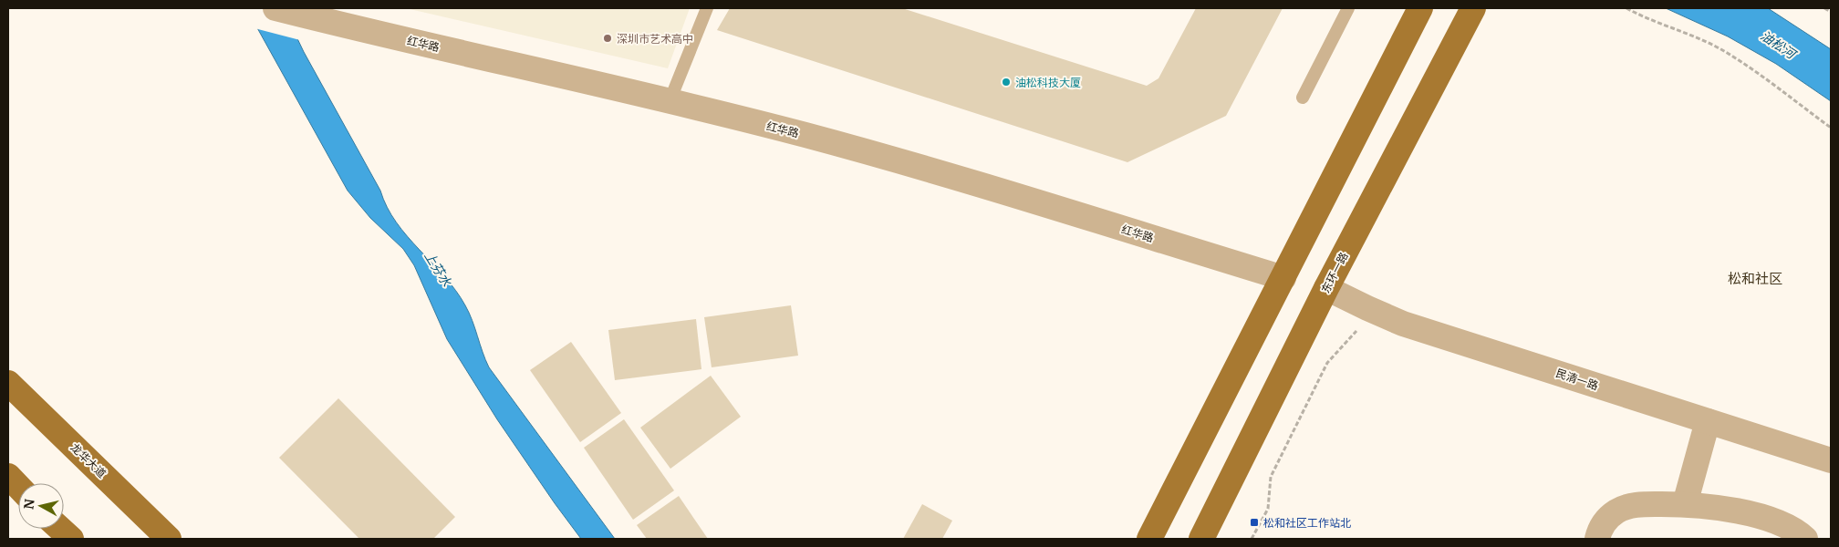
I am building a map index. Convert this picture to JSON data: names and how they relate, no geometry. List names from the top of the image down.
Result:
{
  "streets": {
    "main road": ["东环一路", "龙华大道"],
    "street": ["红华路", "民清一路"]
  },
  "crossings": [
    ["东环一路", "民清一路"]
  ],
  "districts": ["松和社区"],
  "water": ["油松河", "上芬水"],
  "places": {
    "other": ["深圳市艺术高中", "油松科技大厦"],
    "transit": ["松和社区工作站北"]
  },
  "north": "left"
}
